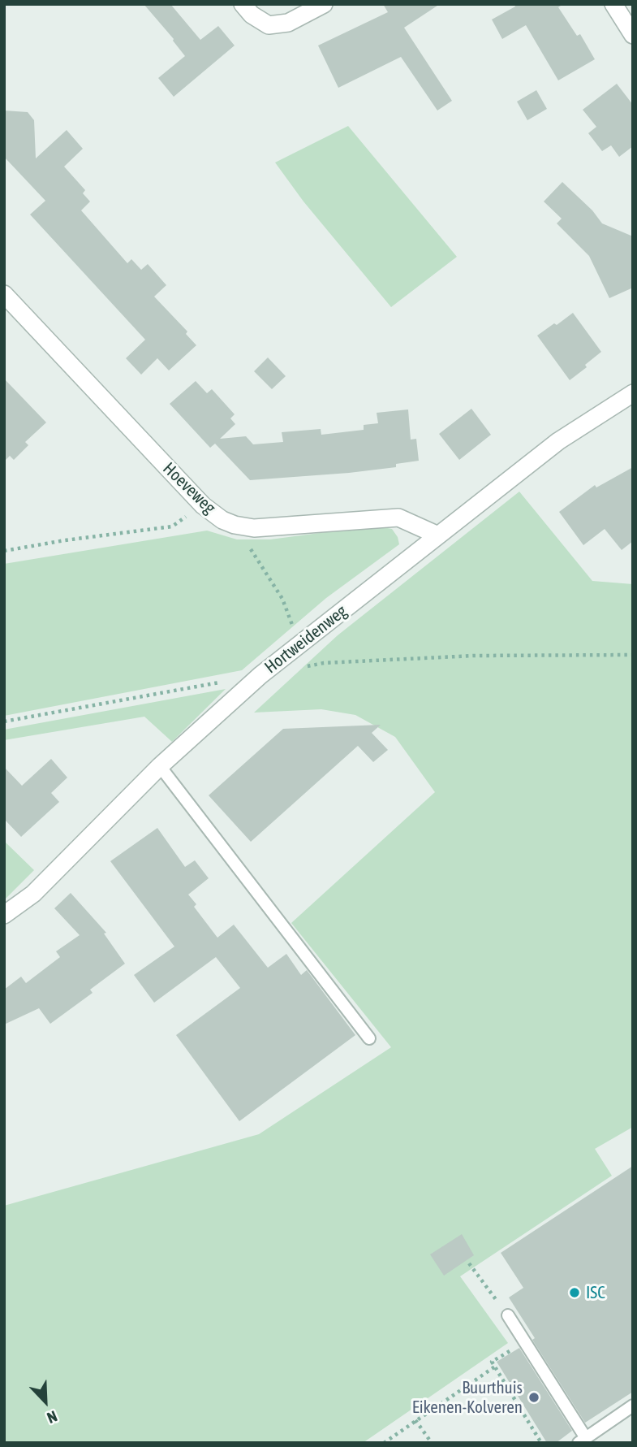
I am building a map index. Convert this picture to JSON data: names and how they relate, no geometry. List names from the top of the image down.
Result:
{
  "streets": {
    "street": ["Hoeveweg", "Hortweidenweg"]
  },
  "crossings": [
    ["Hoeveweg", "Hortweidenweg"]
  ],
  "places": ["ISC", "Buurthuis Eikenen-Kolveren"],
  "north": "bottom right"
}
